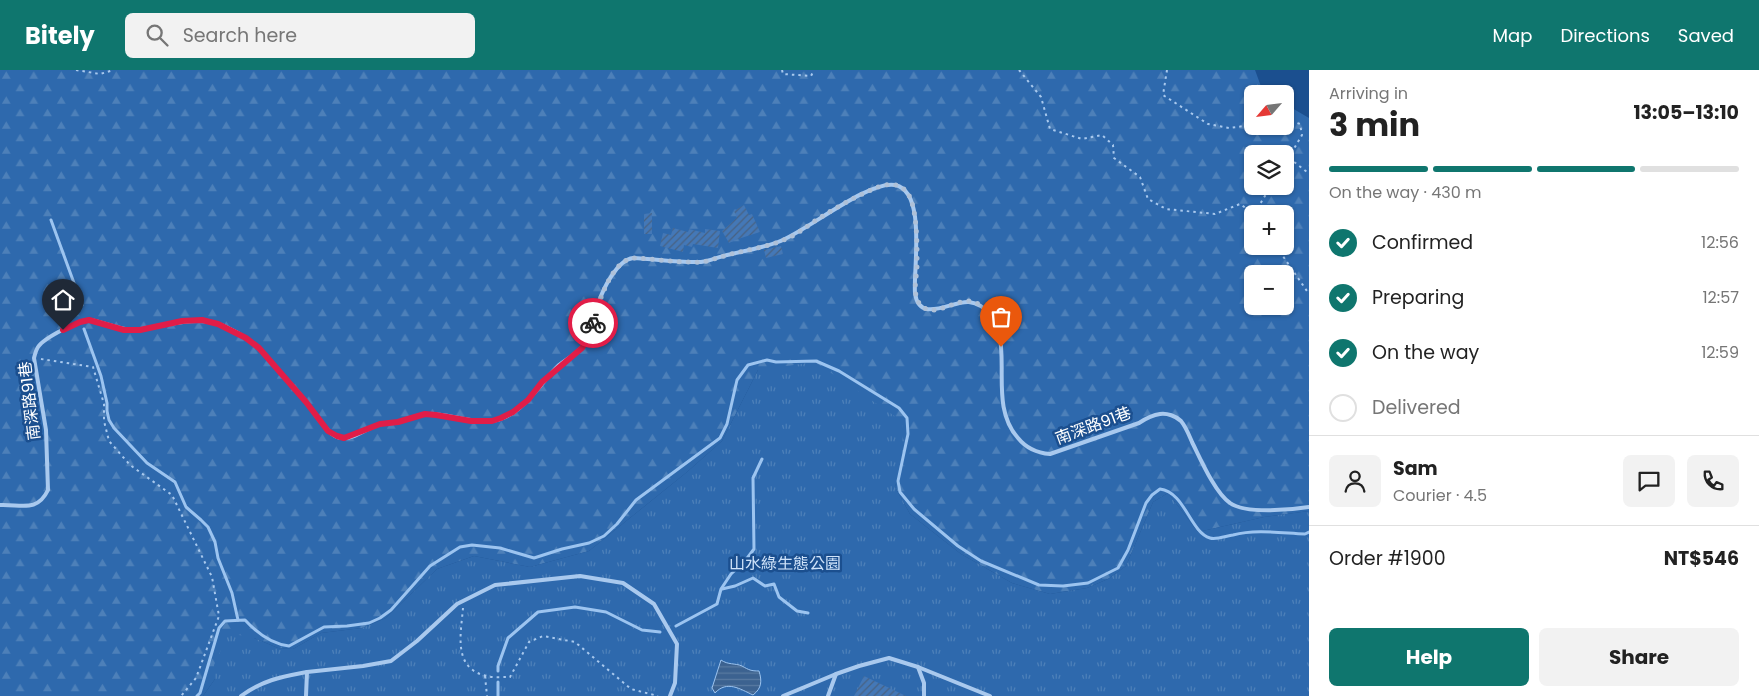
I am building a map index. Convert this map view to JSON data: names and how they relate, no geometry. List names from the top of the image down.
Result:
{
  "streets": {
    "lane": ["南深路91巷"]
  },
  "parks": ["山水綠生態公園"],
  "north": "bottom left",
  "page": {
    "header": "Bitely",
    "search": "Search here",
    "nav": ["Map", "Directions", "Saved"],
    "heading": ["3 min", "Arriving in", "13:05–13:10"],
    "panel": [
      "Sam",
      "Courier · 4.5",
      "Order #1900",
      "NT$546"
    ],
    "map_buttons": ["+", "−"],
    "bar": "On the way · 430 m",
    "list": [
      ["Confirmed", "12:56"],
      ["Preparing", "12:57"],
      ["On the way", "12:59"],
      "Delivered"
    ],
    "buttons": ["Help", "Share"]
  }
}
